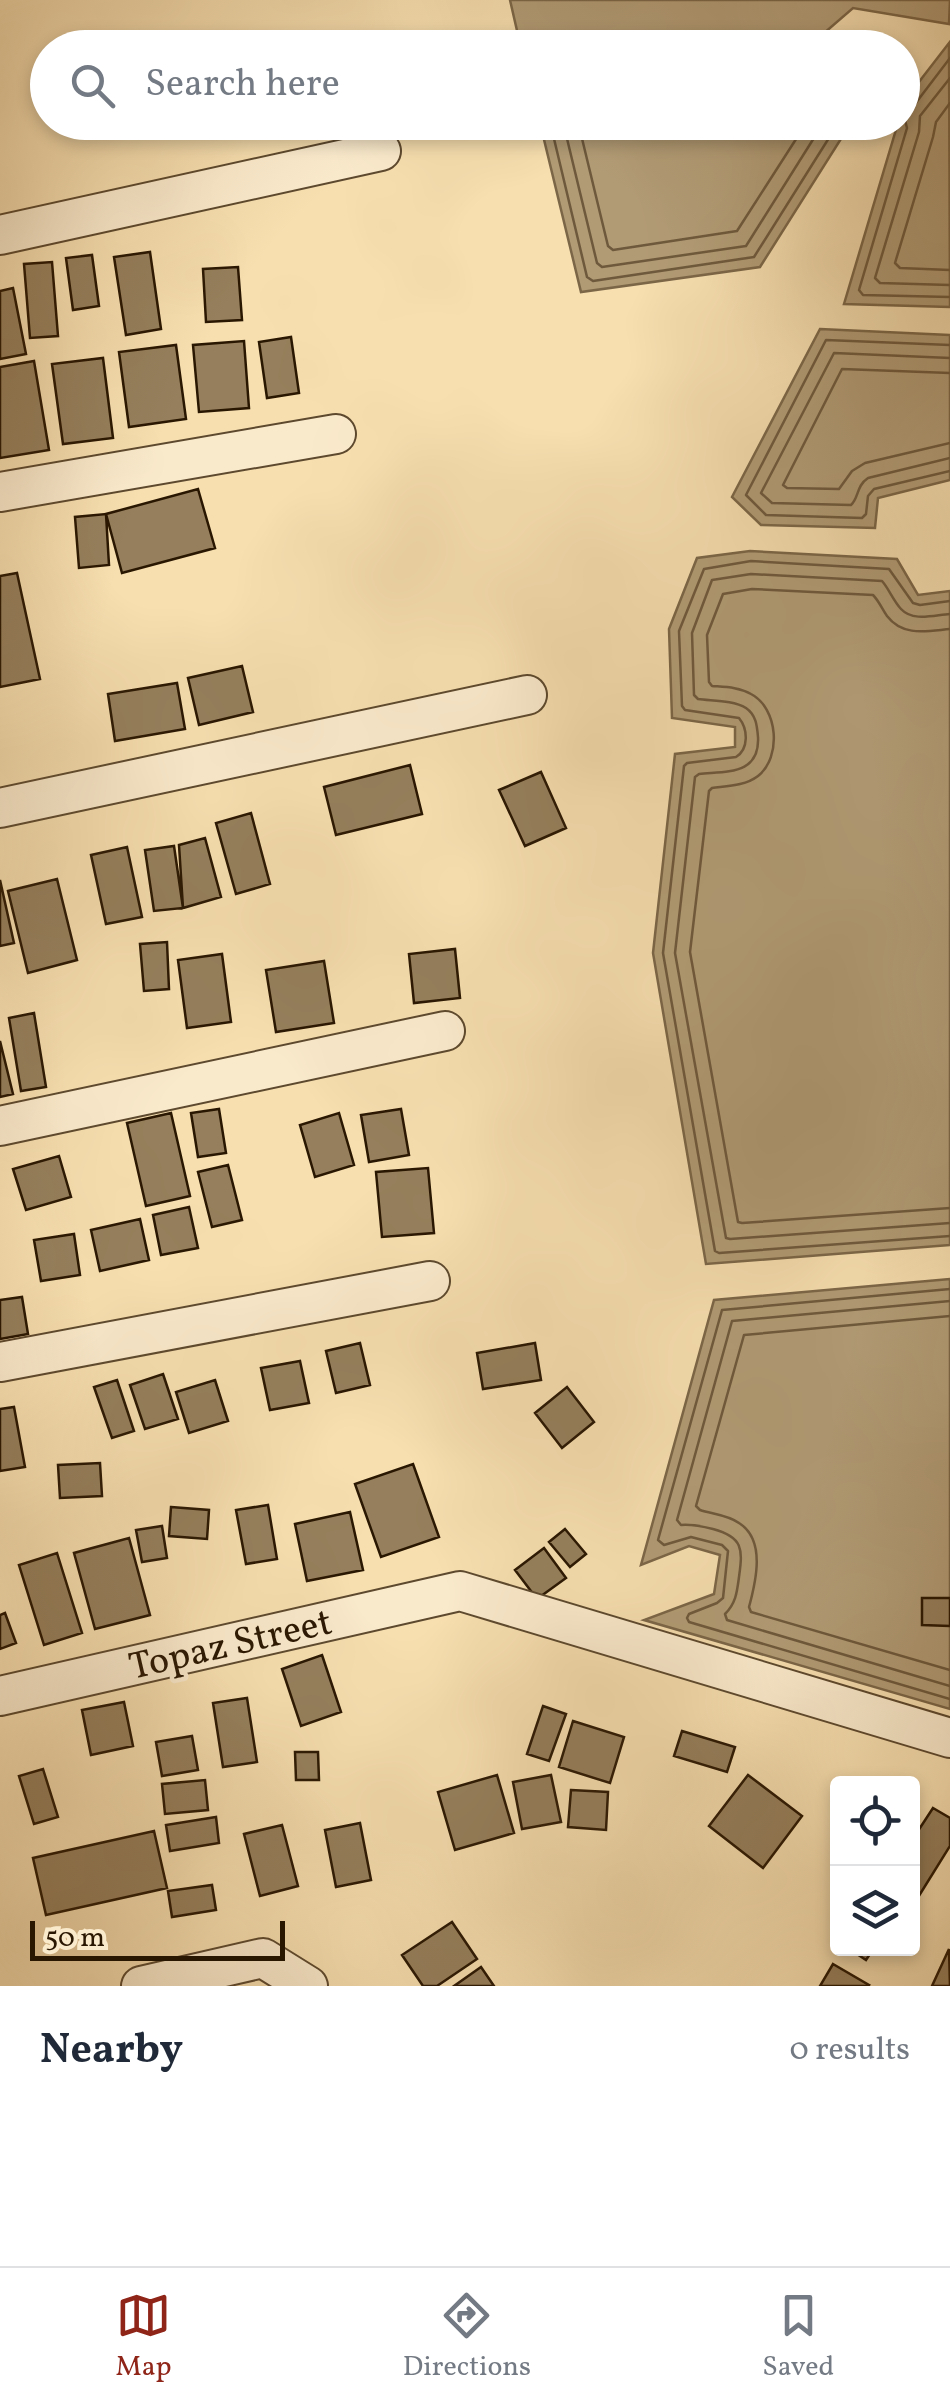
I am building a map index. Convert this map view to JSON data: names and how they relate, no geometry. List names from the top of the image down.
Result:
{
  "streets": {
    "street": ["Topaz Street"]
  },
  "scale_bar": "50 m",
  "page": {
    "search": "Search here",
    "scale": "50 m",
    "heading": ["Nearby", "0 results"],
    "nav": ["Map", "Directions", "Saved"]
  }
}
